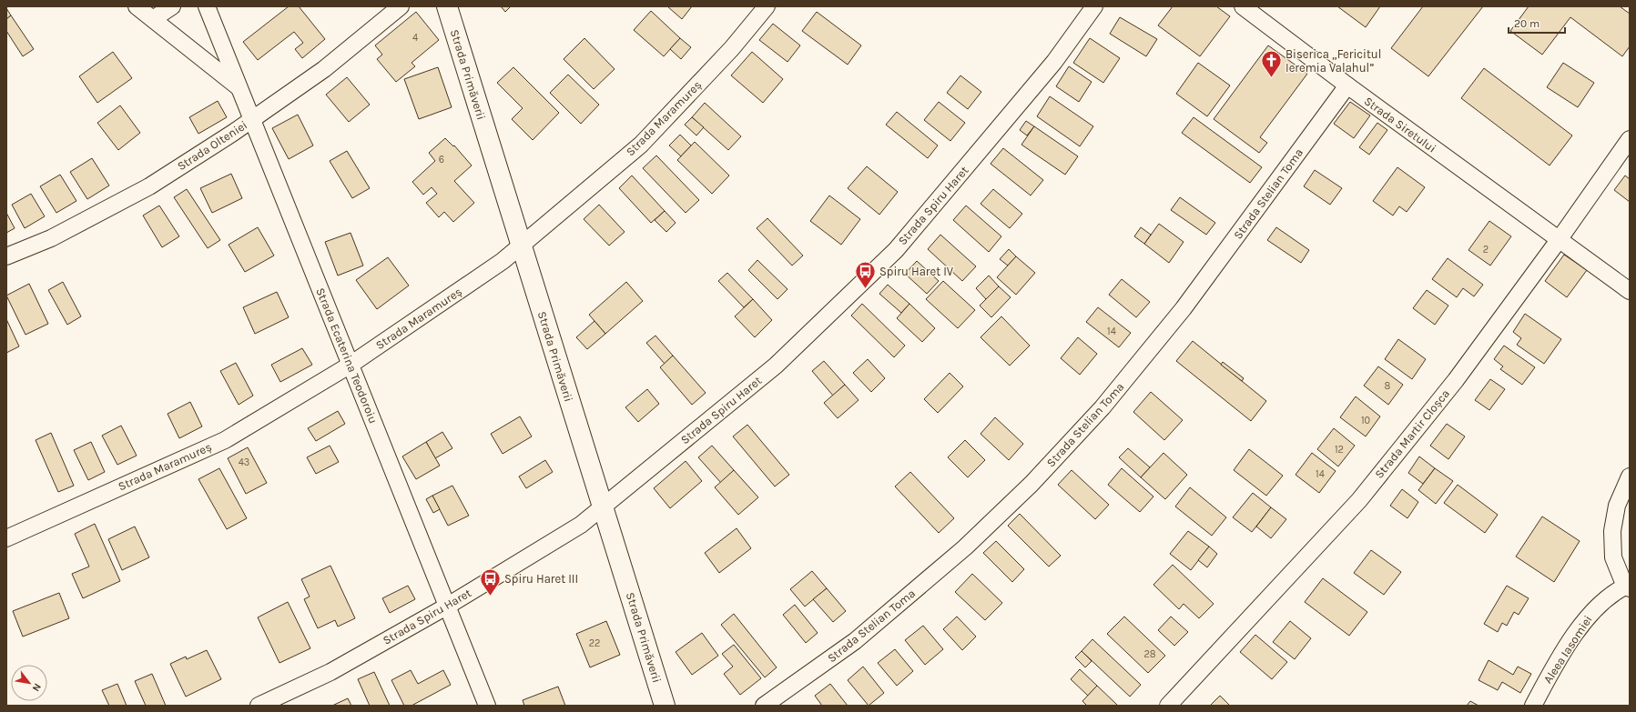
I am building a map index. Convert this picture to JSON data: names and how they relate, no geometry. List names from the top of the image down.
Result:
{
  "streets": {
    "main road": ["Strada Primăverii"],
    "street": [
      "Strada Maramureș",
      "Strada Siretului",
      "Strada Olteniei",
      "Strada Stelian Toma",
      "Strada Spiru Haret",
      "Strada Ecaterina Teodoroiu",
      "Strada Martir Cloșca",
      "Aleea Iasomiei"
    ]
  },
  "crossings": [
    ["Strada Primăverii", "Strada Maramureș"],
    ["Strada Primăverii", "Strada Spiru Haret"],
    ["Strada Maramureș", "Strada Ecaterina Teodoroiu"],
    ["Strada Siretului", "Strada Stelian Toma"],
    ["Strada Siretului", "Strada Martir Cloșca"],
    ["Strada Olteniei", "Strada Ecaterina Teodoroiu"],
    ["Strada Spiru Haret", "Strada Ecaterina Teodoroiu"]
  ],
  "places": {
    "church": ["Biserica „Fericitul Ieremia Valahul”"],
    "bus stop": ["Spiru Haret IV", "Spiru Haret III"]
  },
  "house_numbers": [
    "4",
    "6",
    "2",
    "14",
    "8",
    "10",
    "12",
    "43",
    "14",
    "22",
    "28"
  ],
  "scale_bar": "20 m",
  "north": "bottom right"
}
